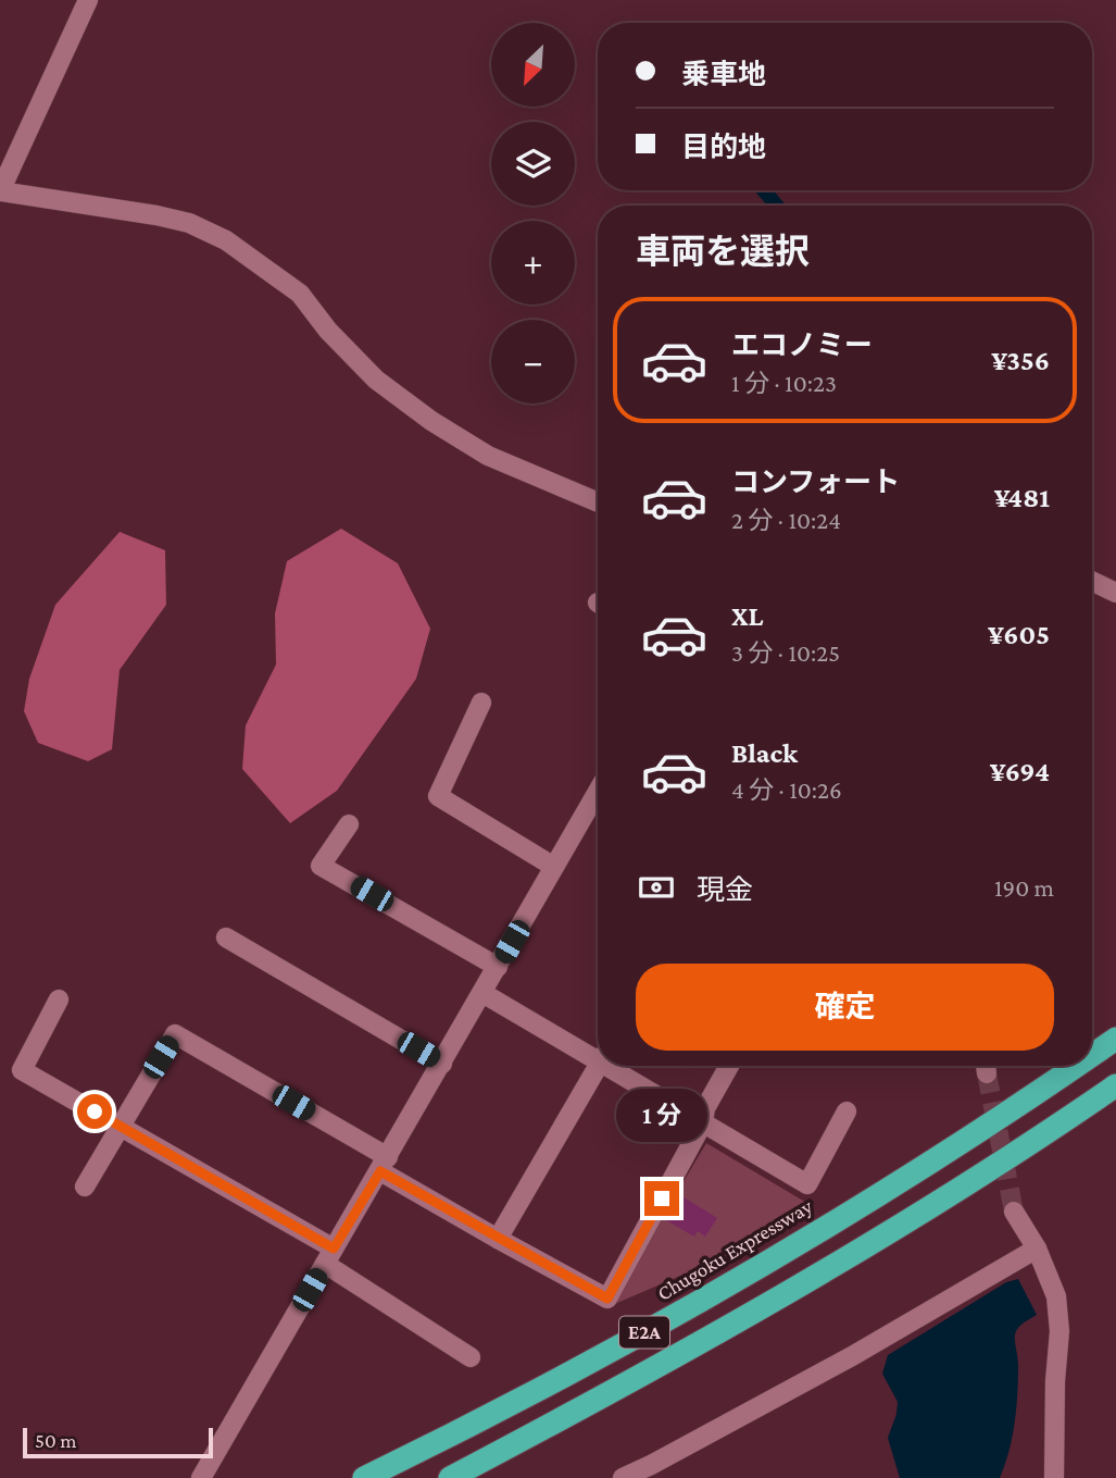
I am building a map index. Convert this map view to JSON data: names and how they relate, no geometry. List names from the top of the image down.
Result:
{
  "streets": {
    "highway": ["Chugoku Expressway", "E2A"]
  },
  "scale_bar": "50 m",
  "north": "bottom left",
  "page": {
    "map_buttons": ["+", "−"],
    "banner": ["乗車地", "目的地"],
    "heading": "車両を選択",
    "list": [
      {
        "name": "エコノミー",
        "note": "1 分 · 10:23",
        "value": "¥356"
      },
      {
        "name": "コンフォート",
        "note": "2 分 · 10:24",
        "value": "¥481"
      },
      {
        "name": "XL",
        "note": "3 分 · 10:25",
        "value": "¥605"
      },
      {
        "name": "Black",
        "note": "4 分 · 10:26",
        "value": "¥694"
      }
    ],
    "pay": ["現金", "190 m"],
    "buttons": "確定",
    "bubble": "1 分",
    "scale": "50 m"
  }
}
